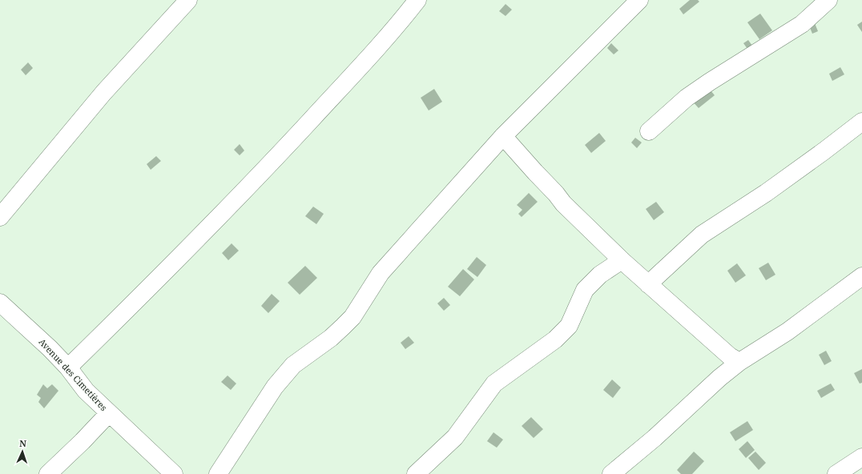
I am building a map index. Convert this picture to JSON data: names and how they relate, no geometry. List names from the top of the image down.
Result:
{
  "streets": {
    "street": ["Avenue des Cimetières"]
  },
  "north": "top"
}
